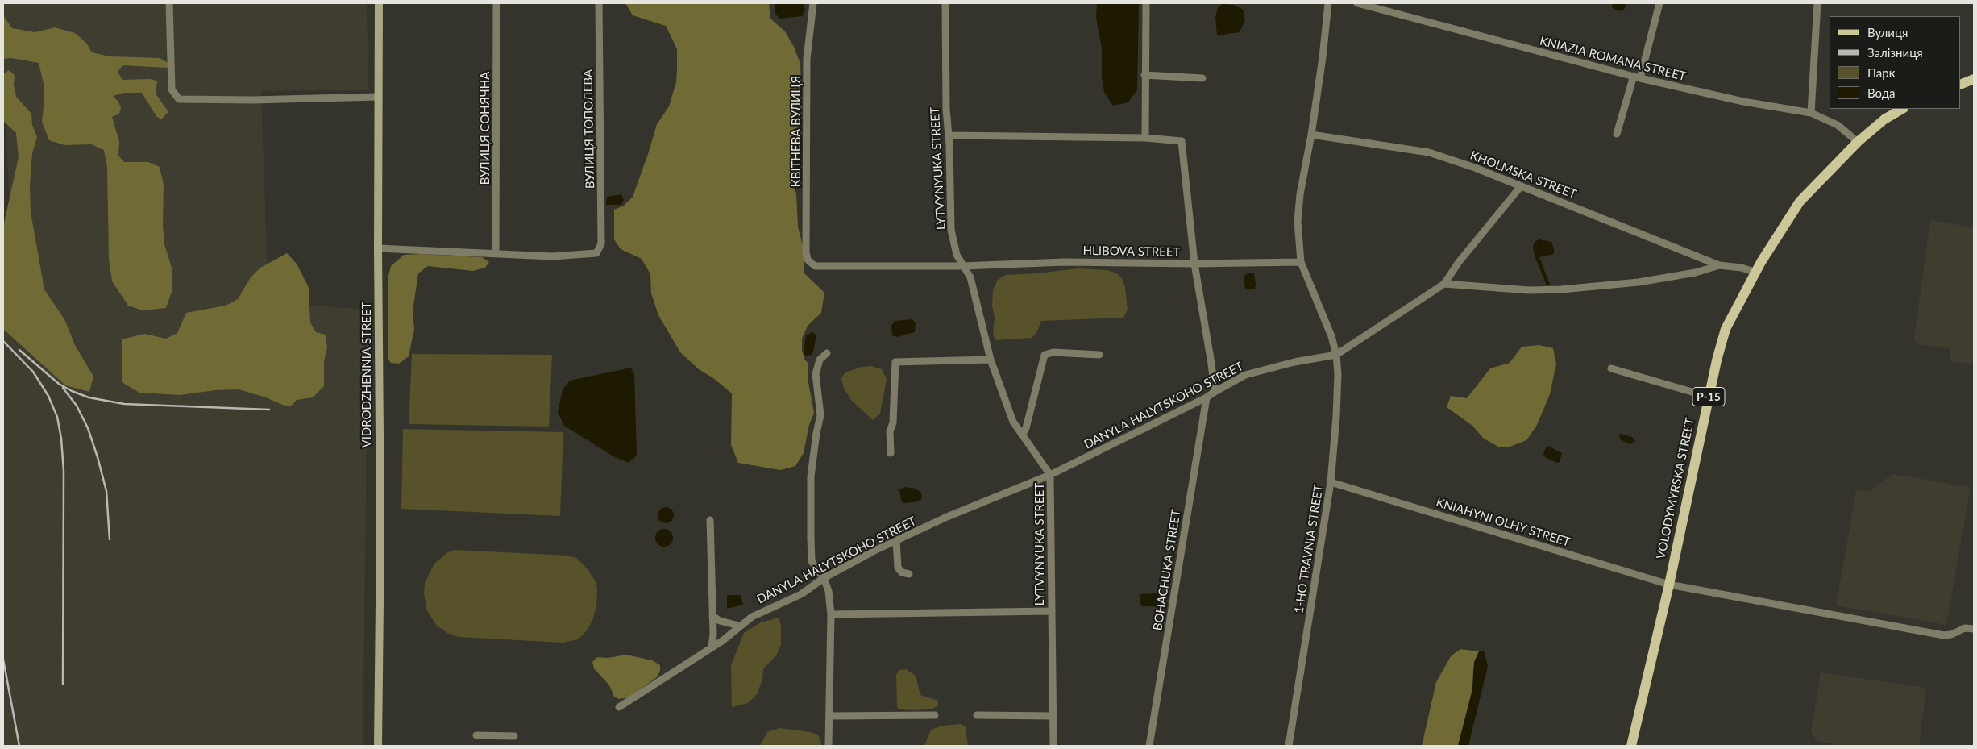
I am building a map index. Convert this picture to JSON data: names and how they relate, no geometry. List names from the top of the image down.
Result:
{
  "streets": {
    "main road": ["Р-15", "VOLODYMYRSKA STREET"],
    "street": [
      "KNIAZIA ROMANA STREET",
      "ВУЛИЦЯ СОНЯЧНА",
      "ВУЛИЦЯ ТОПОЛЕВА",
      "КВІТНЕВА ВУЛИЦЯ",
      "LYTVYNYUKA STREET",
      "KHOLMSKA STREET",
      "HLIBOVA STREET",
      "VIDRODZHENNIA STREET",
      "DANYLA HALYTSKOHO STREET",
      "KNIAHYNI OLHY STREET",
      "1-HO TRAVNIA STREET",
      "BOHACHUKA STREET"
    ]
  },
  "crossings": [
    ["KNIAZIA ROMANA STREET", "VOLODYMYRSKA STREET"],
    ["ВУЛИЦЯ СОНЯЧНА", "ВУЛИЦЯ ТОПОЛЕВА"],
    ["КВІТНЕВА ВУЛИЦЯ", "HLIBOVA STREET"],
    ["LYTVYNYUKA STREET", "HLIBOVA STREET"],
    ["LYTVYNYUKA STREET", "DANYLA HALYTSKOHO STREET"],
    ["HLIBOVA STREET", "DANYLA HALYTSKOHO STREET"],
    ["DANYLA HALYTSKOHO STREET", "1-HO TRAVNIA STREET"],
    ["DANYLA HALYTSKOHO STREET", "BOHACHUKA STREET"],
    ["VOLODYMYRSKA STREET", "KNIAHYNI OLHY STREET"],
    ["KNIAHYNI OLHY STREET", "1-HO TRAVNIA STREET"]
  ],
  "legend": [
    "Вулиця",
    "Залізниця",
    "Парк",
    "Вода"
  ]
}
